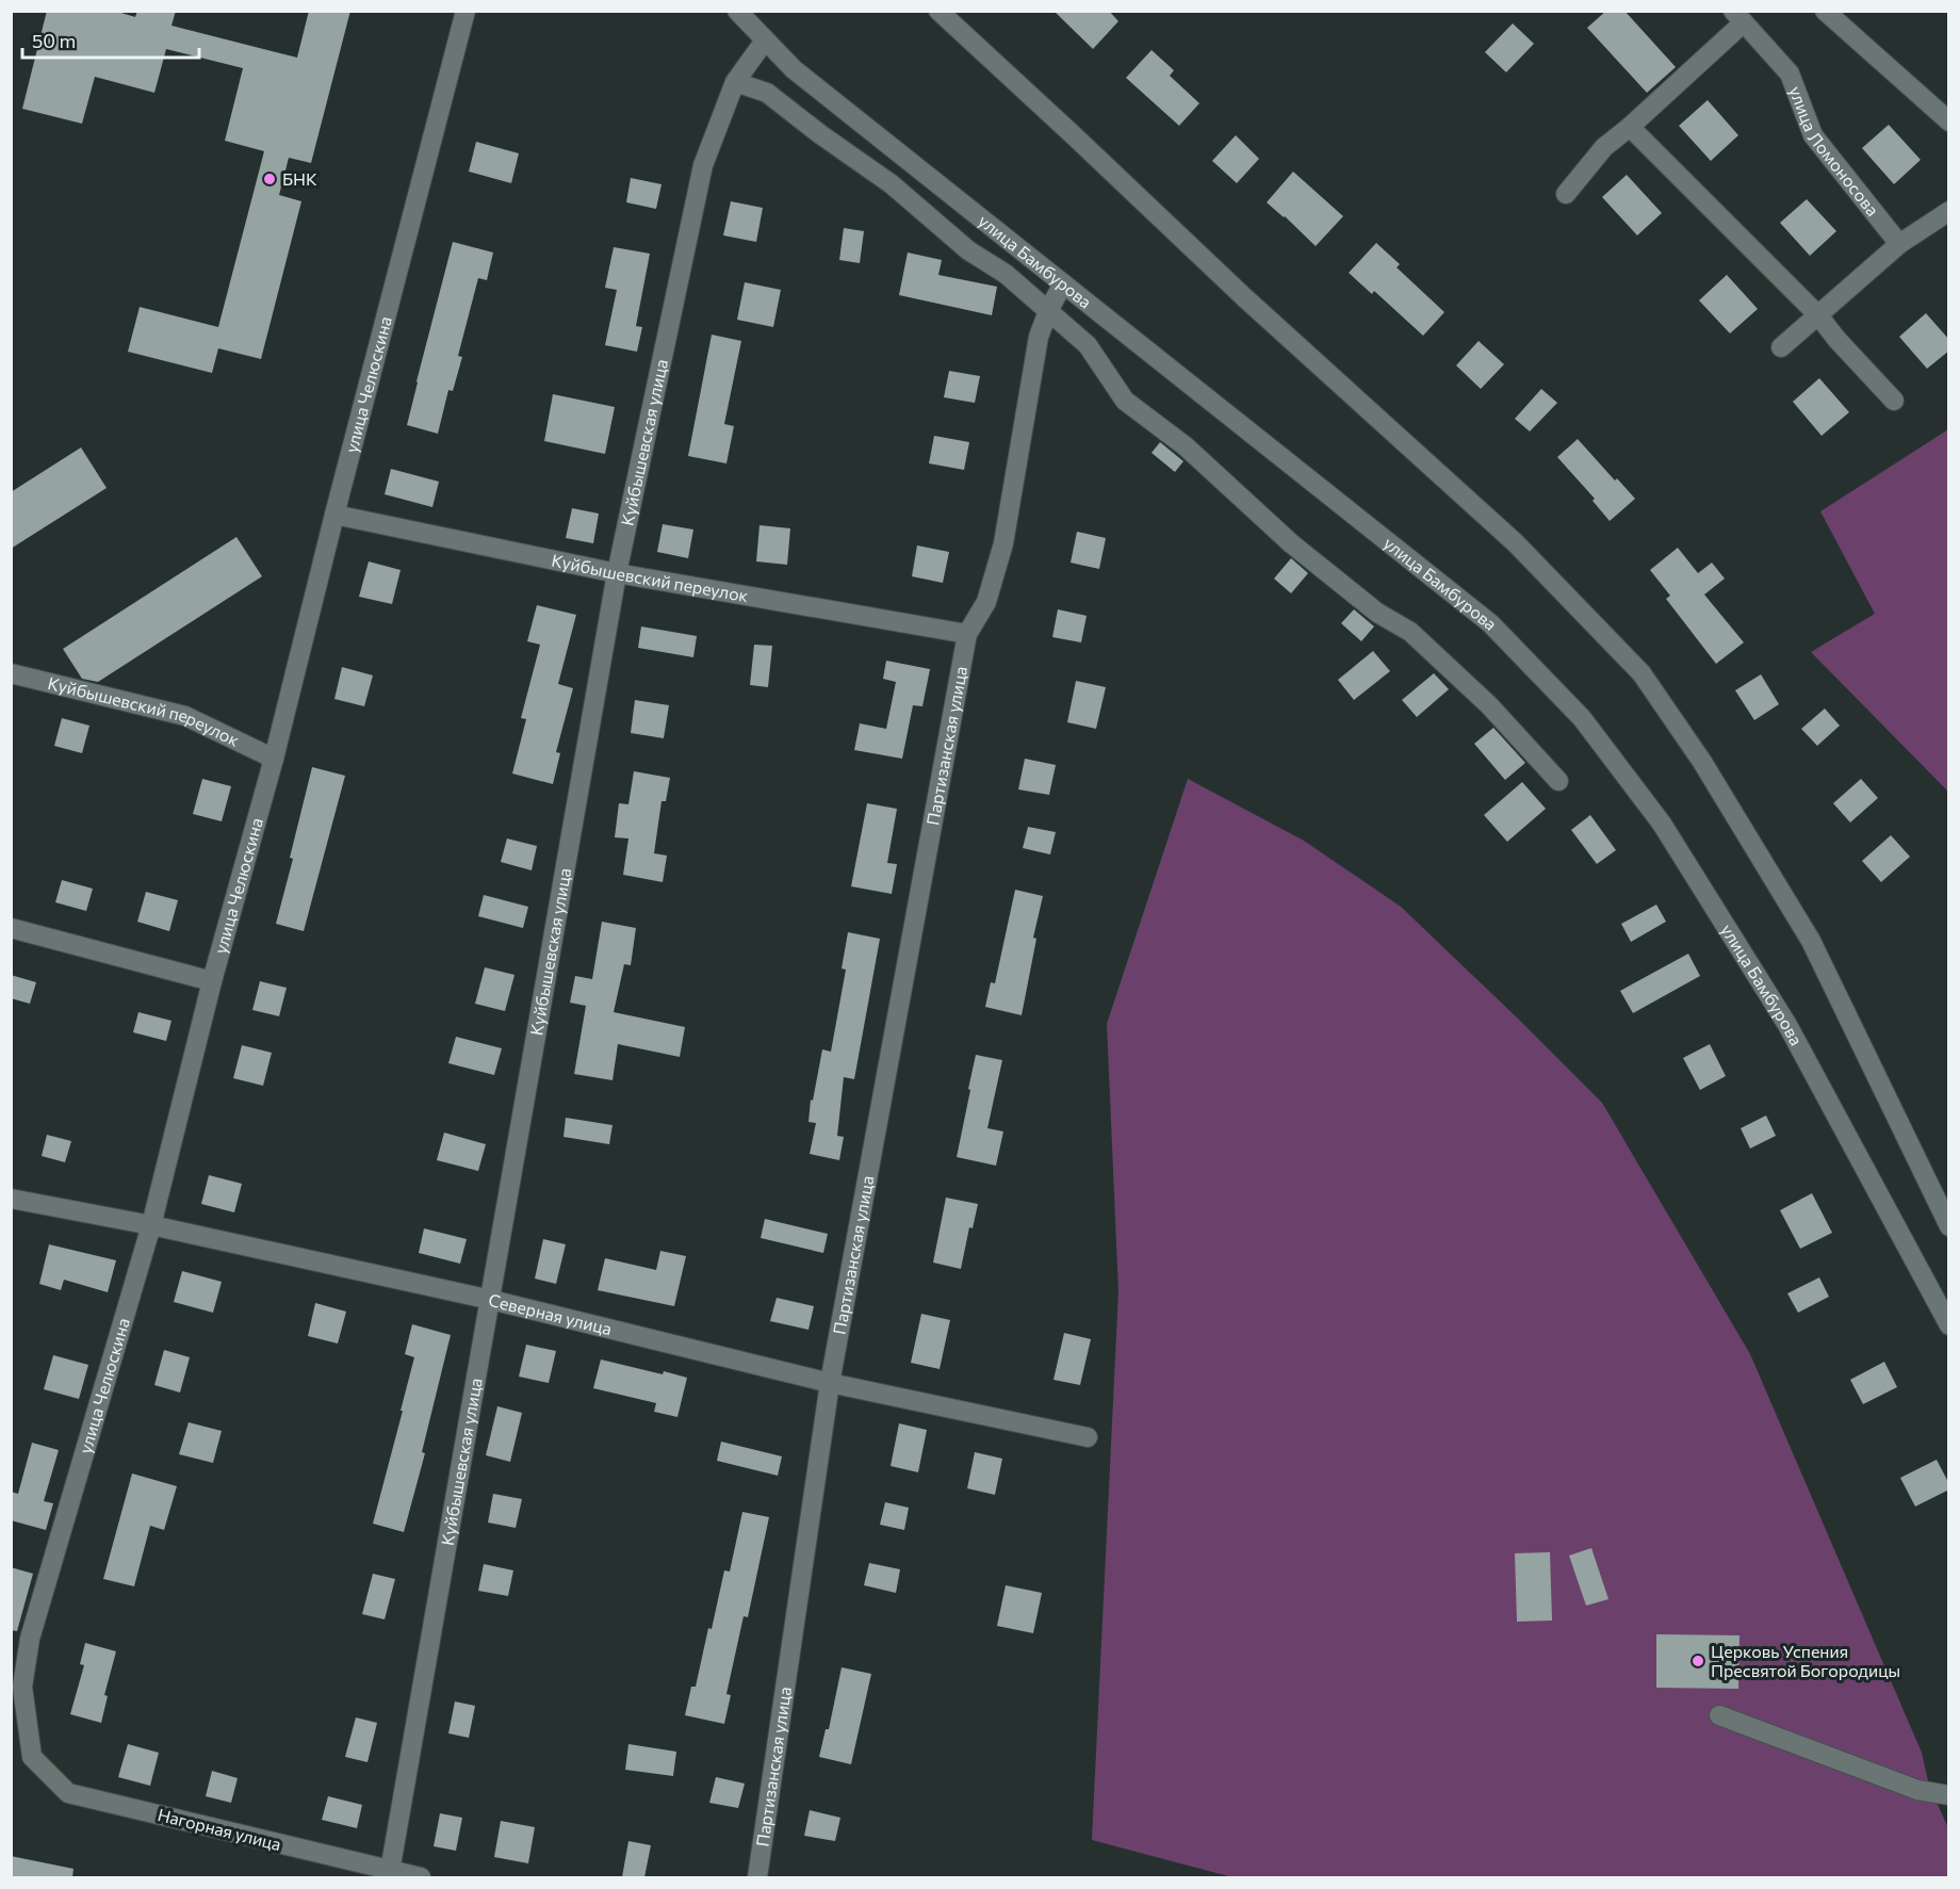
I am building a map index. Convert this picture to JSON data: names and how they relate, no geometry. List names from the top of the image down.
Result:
{
  "streets": {
    "street": [
      "улица Ломоносова",
      "улица Бамбурова",
      "улица Челюскина",
      "Куйбышевская улица",
      "Куйбышевский переулок",
      "Партизанская улица",
      "Северная улица",
      "Нагорная улица"
    ]
  },
  "crossings": [
    ["улица Бамбурова", "Куйбышевская улица"],
    ["улица Челюскина", "Куйбышевский переулок"],
    ["улица Челюскина", "Северная улица"],
    ["улица Челюскина", "Нагорная улица"],
    ["Куйбышевская улица", "Куйбышевский переулок"],
    ["Куйбышевская улица", "Северная улица"],
    ["Куйбышевская улица", "Нагорная улица"],
    ["Куйбышевский переулок", "Партизанская улица"],
    ["Партизанская улица", "Северная улица"]
  ],
  "places": ["БНК", "Церковь Успения Пресвятой Богородицы"],
  "scale_bar": "50 m"
}
